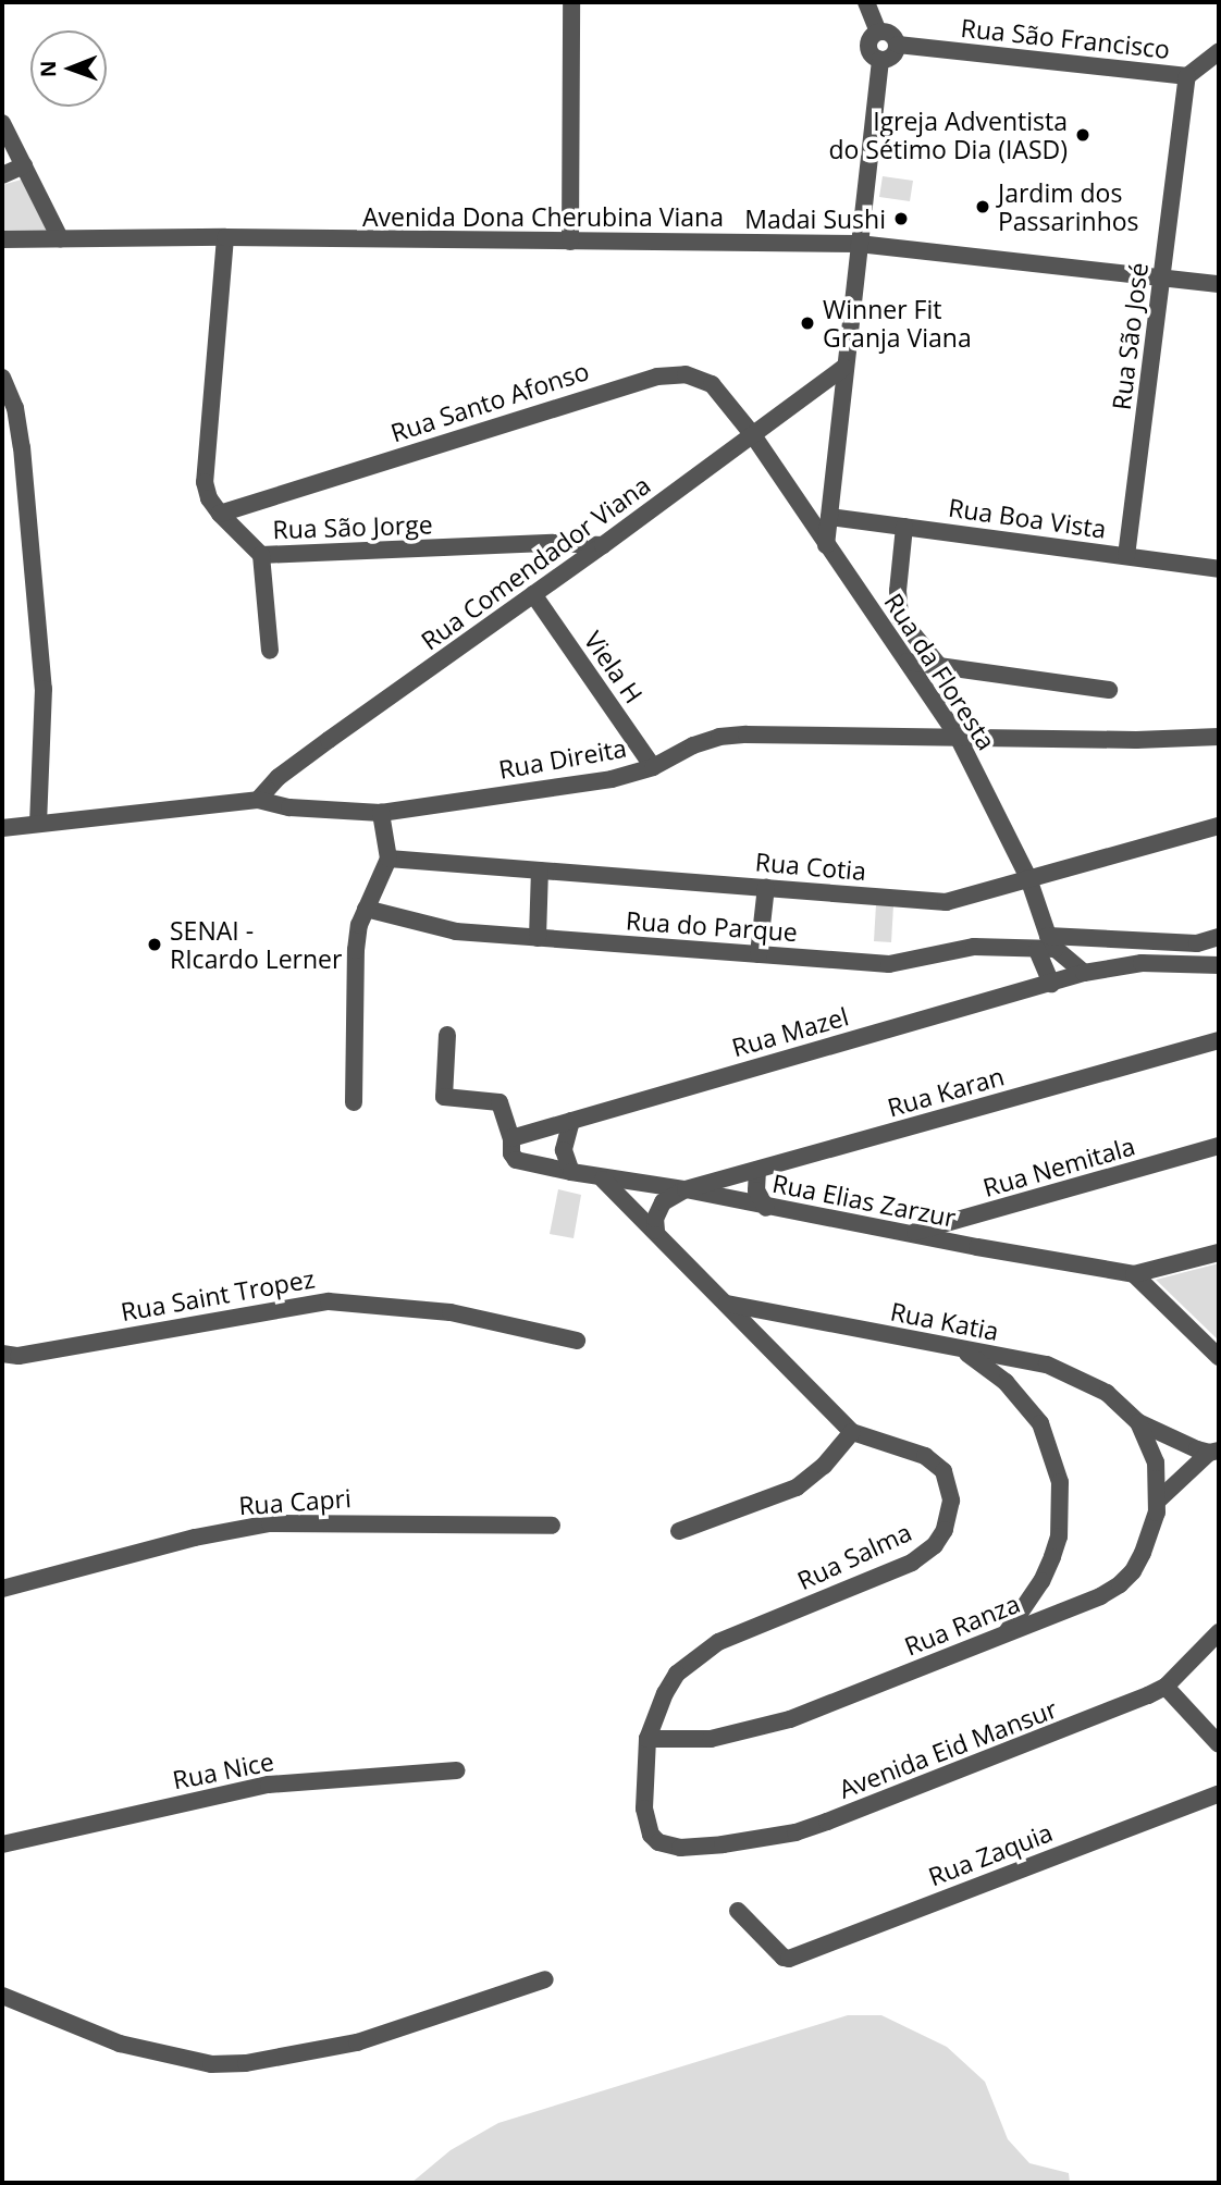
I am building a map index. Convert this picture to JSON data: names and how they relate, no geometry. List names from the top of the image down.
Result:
{
  "streets": {
    "street": [
      "Rua São Francisco",
      "Avenida Dona Cherubina Viana",
      "Rua São José",
      "Rua Santo Afonso",
      "Rua Boa Vista",
      "Rua São Jorge",
      "Rua Comendador Viana",
      "Viela H",
      "Rua da Floresta",
      "Rua Direita",
      "Rua Cotia",
      "Rua do Parque",
      "Rua Mazel",
      "Rua Karan",
      "Rua Nemitala",
      "Rua Elias Zarzur",
      "Rua Saint Tropez",
      "Rua Katia",
      "Rua Capri",
      "Rua Salma",
      "Rua Ranza",
      "Avenida Eid Mansur",
      "Rua Nice",
      "Rua Zaquia"
    ]
  },
  "crossings": [
    ["Rua São Francisco", "Rua São José"],
    ["Avenida Dona Cherubina Viana", "Rua São José"],
    ["Avenida Dona Cherubina Viana", "Rua São Jorge"],
    ["Rua São José", "Rua Boa Vista"],
    ["Rua Santo Afonso", "Rua São Jorge"],
    ["Rua Santo Afonso", "Rua Comendador Viana"],
    ["Rua Santo Afonso", "Rua da Floresta"],
    ["Rua Boa Vista", "Rua da Floresta"],
    ["Rua São Jorge", "Rua Comendador Viana"],
    ["Rua Comendador Viana", "Viela H"],
    ["Rua Comendador Viana", "Rua da Floresta"],
    ["Rua Comendador Viana", "Rua Direita"],
    ["Viela H", "Rua Direita"],
    ["Rua da Floresta", "Rua Direita"],
    ["Rua da Floresta", "Rua Cotia"],
    ["Rua da Floresta", "Rua do Parque"],
    ["Rua da Floresta", "Rua Mazel"],
    ["Rua Mazel", "Rua Elias Zarzur"],
    ["Rua Karan", "Rua Elias Zarzur"],
    ["Rua Nemitala", "Rua Elias Zarzur"],
    ["Rua Elias Zarzur", "Rua Salma"],
    ["Rua Katia", "Rua Salma"],
    ["Rua Katia", "Rua Ranza"],
    ["Rua Salma", "Rua Ranza"],
    ["Rua Salma", "Avenida Eid Mansur"]
  ],
  "places": [
    "Igreja Adventista do Sétimo Dia (IASD)",
    "Jardim dos Passarinhos",
    "Madai Sushi",
    "Winner Fit Granja Viana",
    "SENAI - RIcardo Lerner"
  ],
  "north": "left"
}
